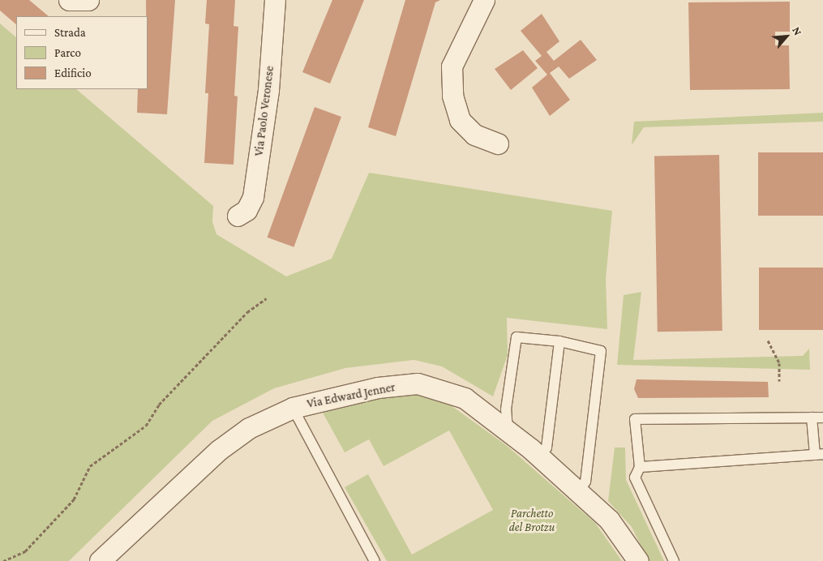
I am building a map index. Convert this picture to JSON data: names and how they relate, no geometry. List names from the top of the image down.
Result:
{
  "streets": {
    "street": ["Via Paolo Veronese", "Via Edward Jenner"]
  },
  "parks": ["Parchetto del Brotzu"],
  "legend": ["Strada", "Parco", "Edificio"],
  "north": "top right"
}
